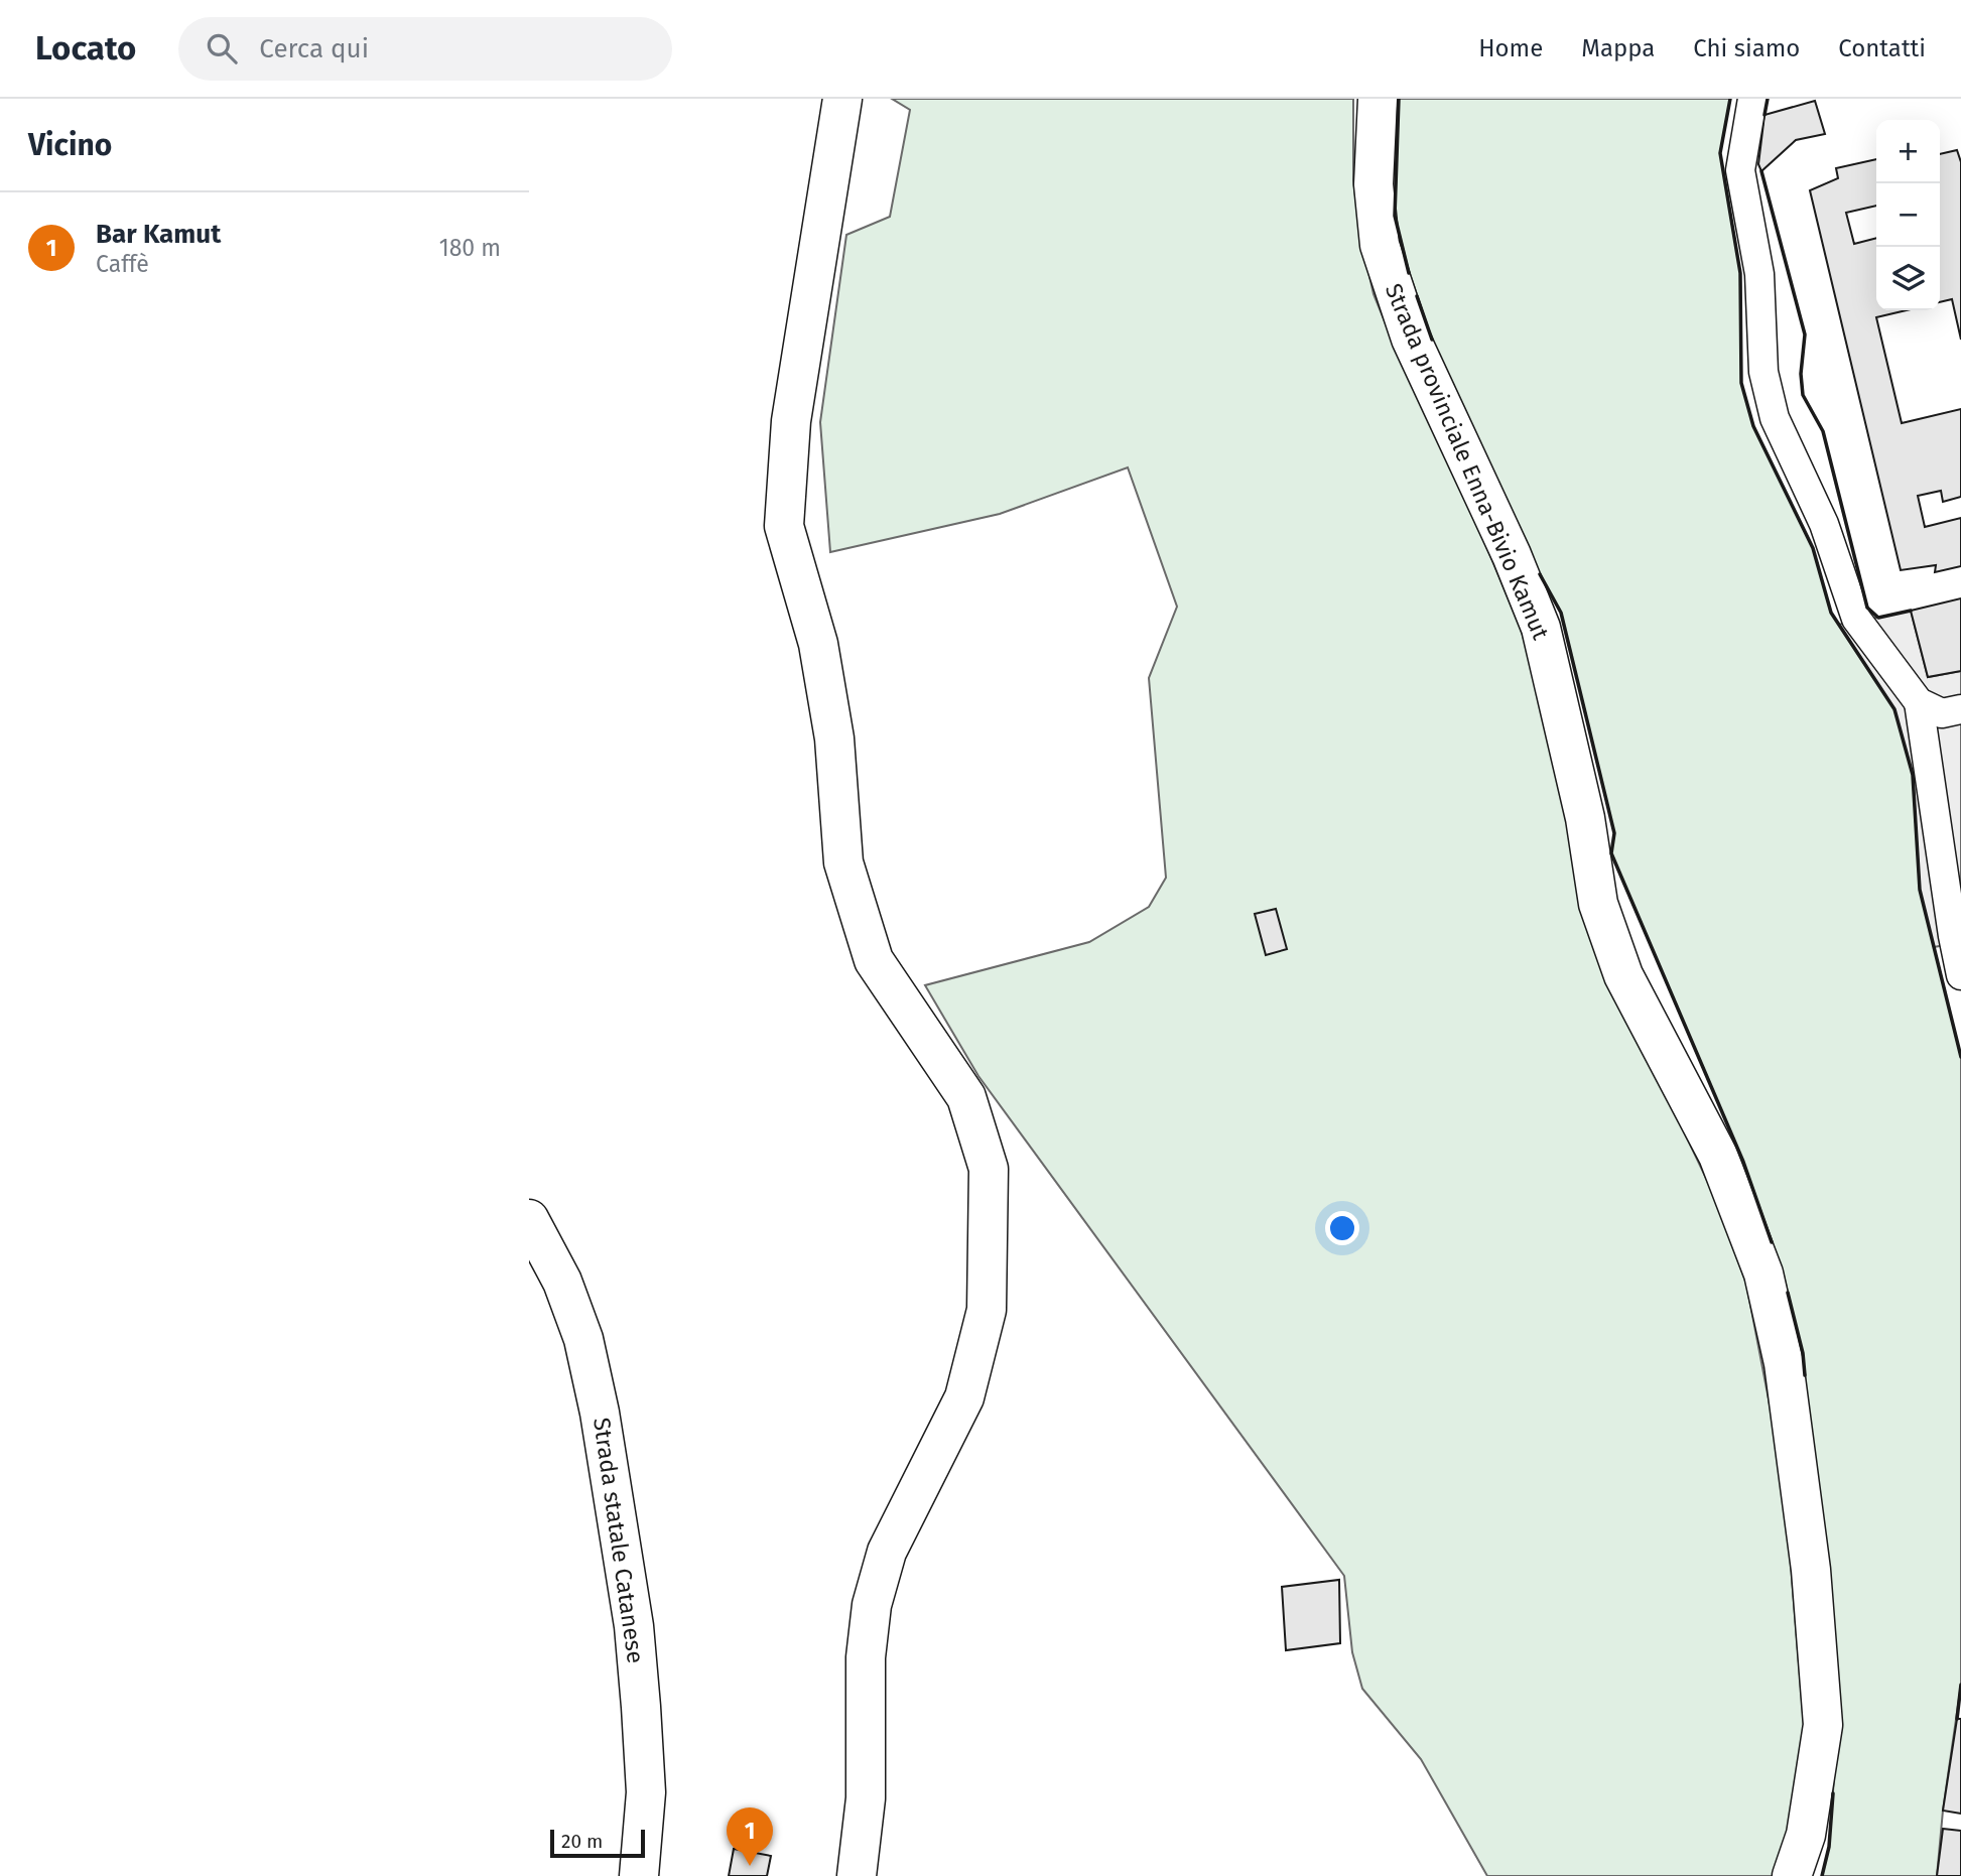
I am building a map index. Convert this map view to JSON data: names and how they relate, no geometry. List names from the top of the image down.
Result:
{
  "streets": {
    "main road": ["Strada provinciale Enna-Bivio Kamut", "Strada statale Catanese"]
  },
  "scale_bar": "20 m",
  "page": {
    "header": "Locato",
    "search": "Cerca qui",
    "nav": [
      "Home",
      "Mappa",
      "Chi siamo",
      "Contatti"
    ],
    "heading": "Vicino",
    "map_buttons": ["+", "−"],
    "list": [
      {
        "mark": "1",
        "name": "Bar Kamut",
        "note": "Caffè",
        "value": "180 m"
      }
    ],
    "pins": "1",
    "scale": "20 m"
  }
}
